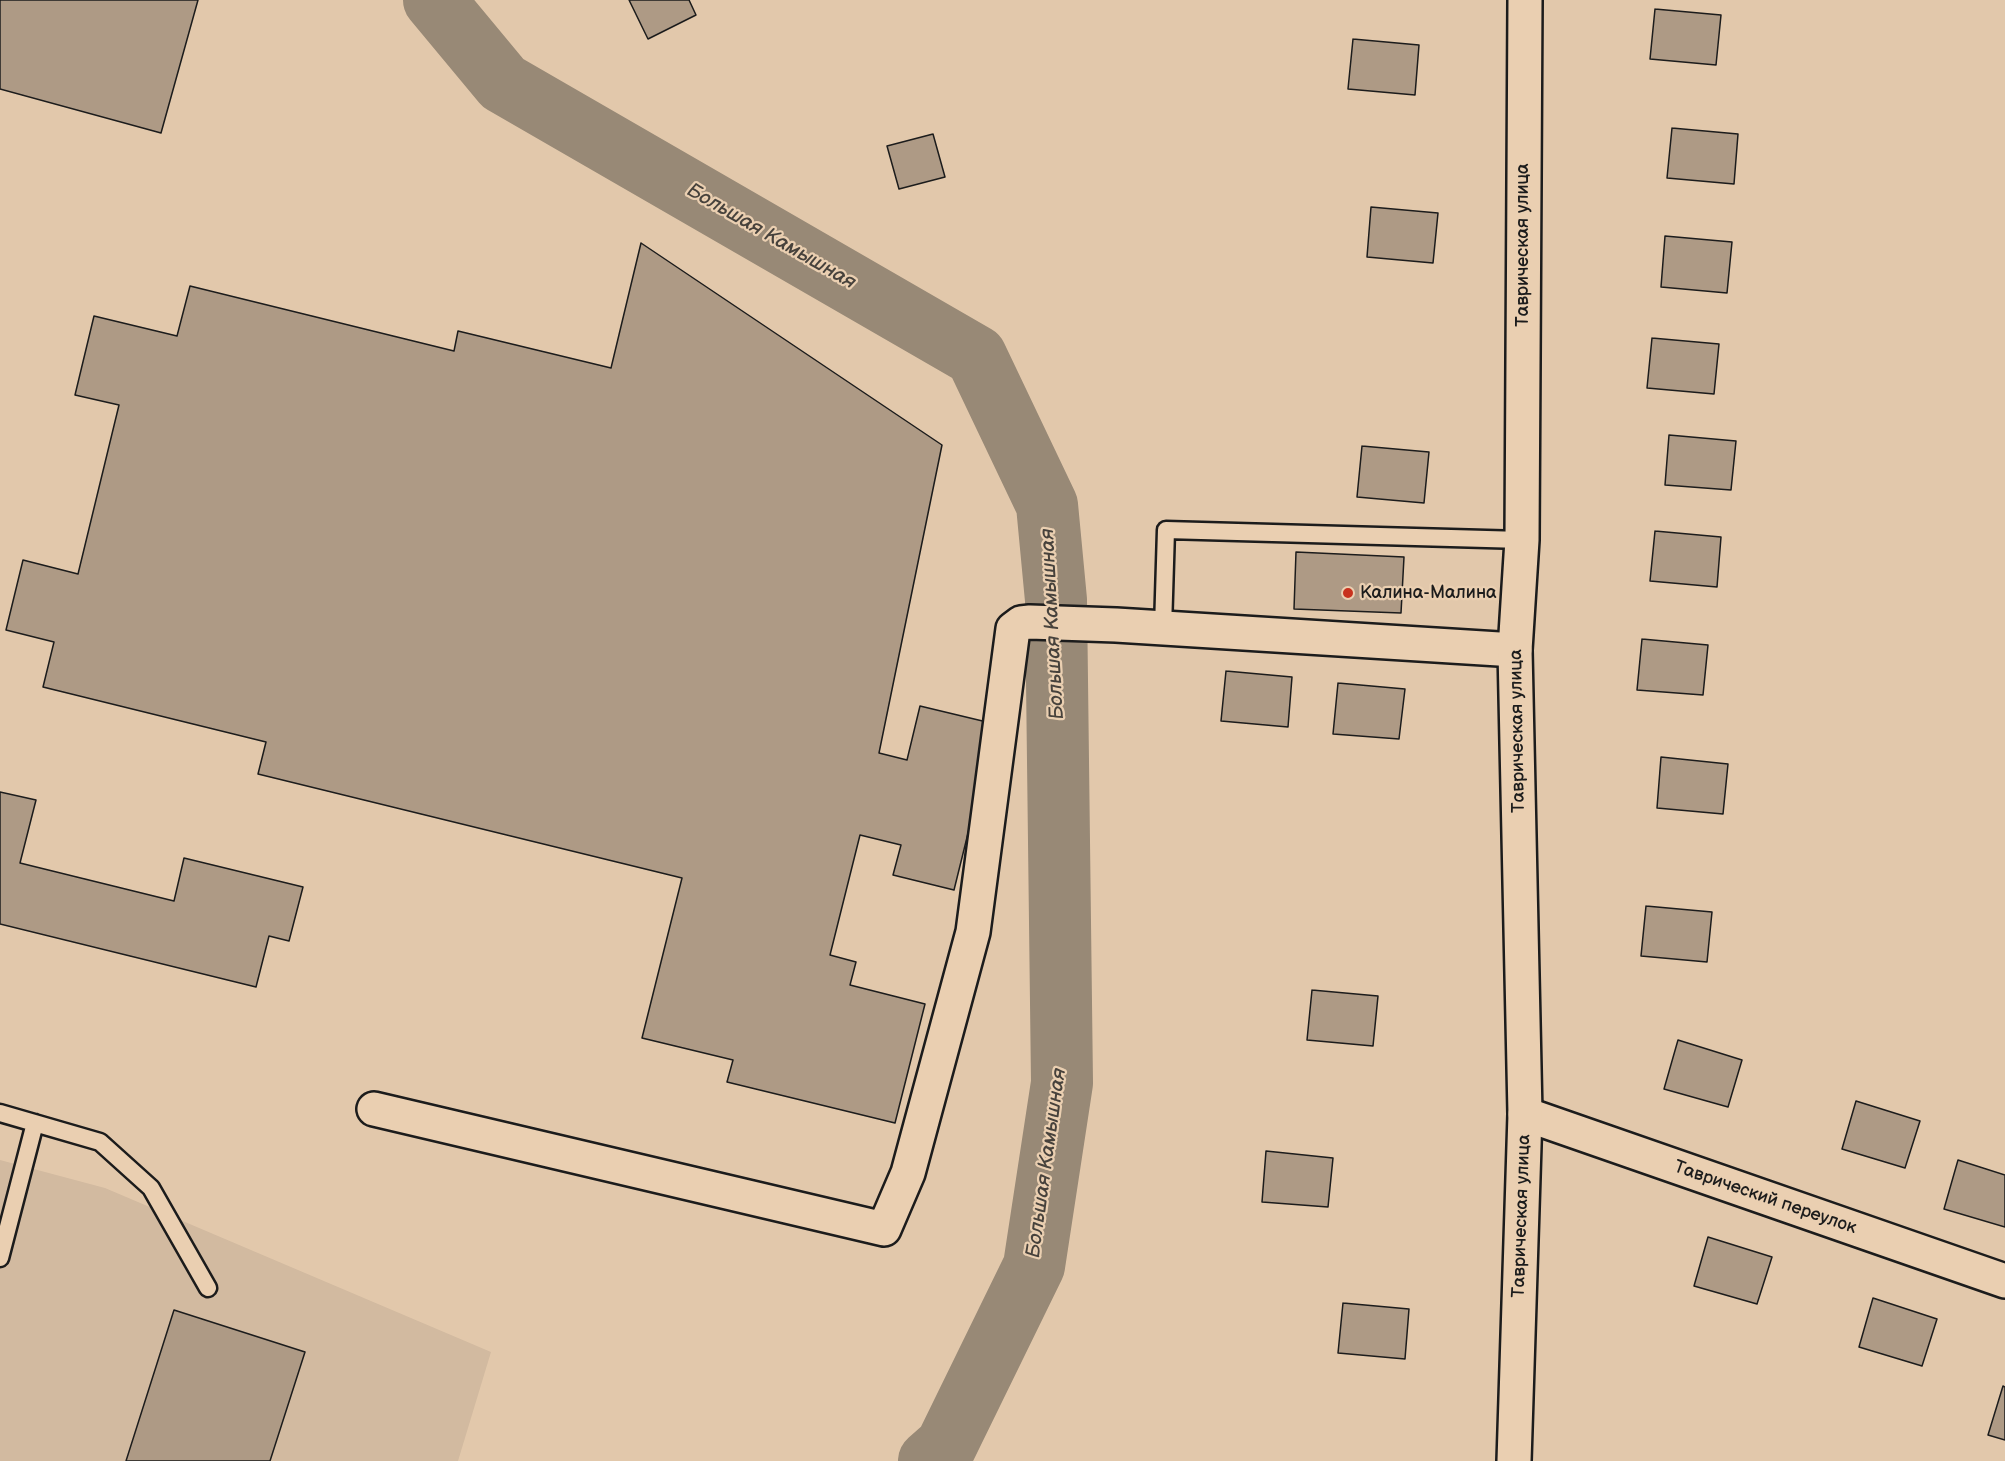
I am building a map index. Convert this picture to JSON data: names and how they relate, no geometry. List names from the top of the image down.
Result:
{
  "streets": {
    "street": ["Таврическая улица", "Таврический переулок"]
  },
  "crossings": [
    ["Таврическая улица", "Таврический переулок"]
  ],
  "water": ["Большая Камышная"],
  "places": ["Калина-Малина"]
}
